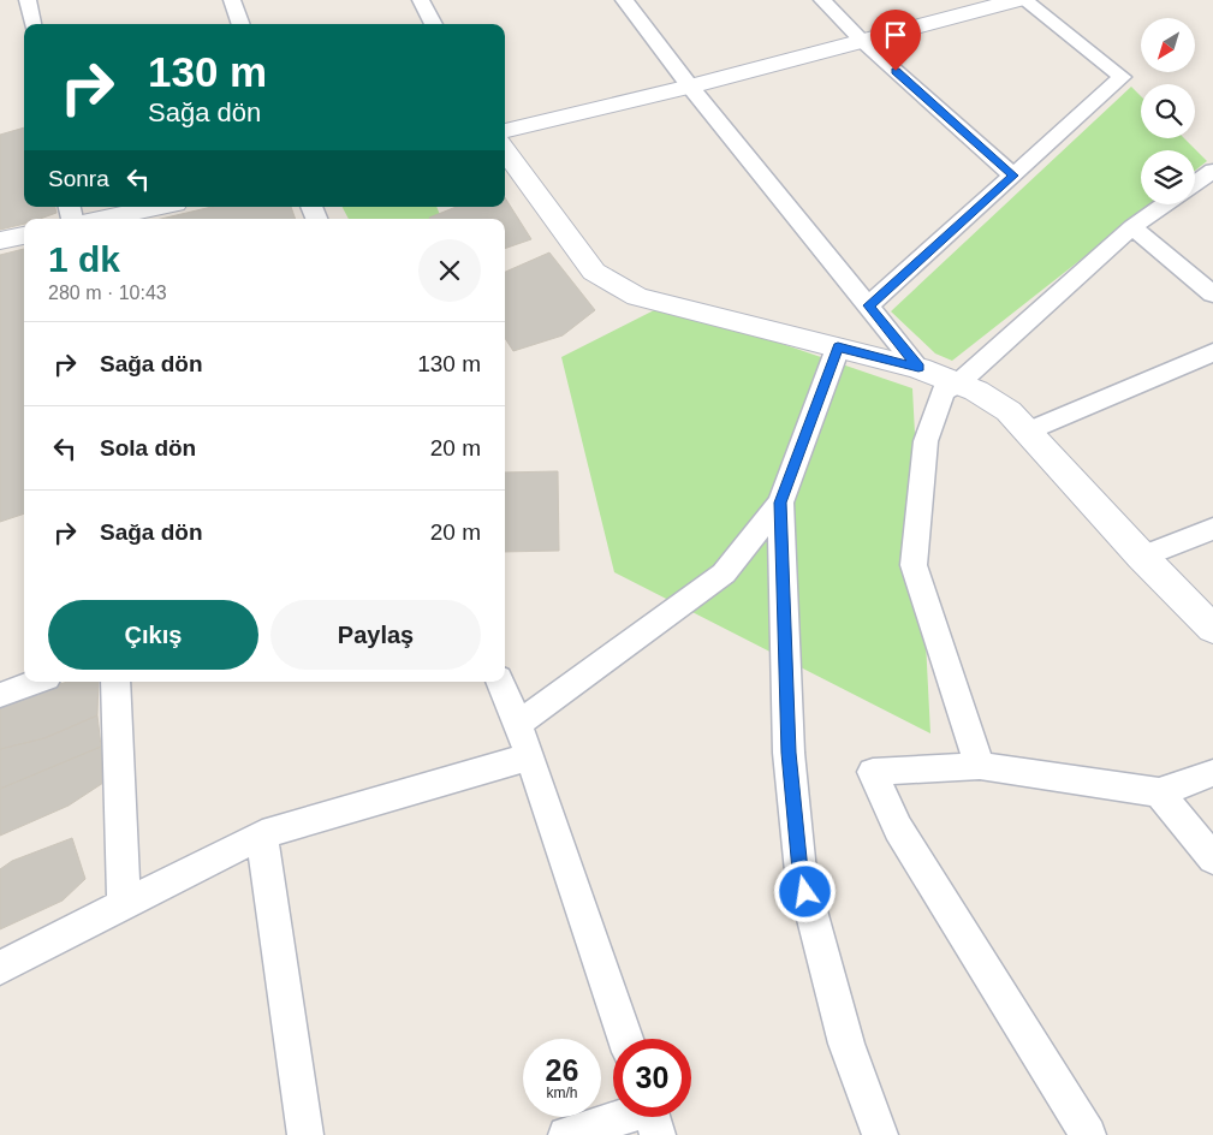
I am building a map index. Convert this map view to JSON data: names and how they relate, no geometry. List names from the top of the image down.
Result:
{
  "north": "bottom left",
  "page": {
    "turn": ["130 m", "Sağa dön"],
    "then": "Sonra",
    "heading": ["1 dk", "280 m · 10:43"],
    "list": [
      {
        "name": "Sağa dön",
        "value": "130 m"
      },
      {
        "name": "Sola dön",
        "value": "20 m"
      },
      {
        "name": "Sağa dön",
        "value": "20 m"
      }
    ],
    "buttons": ["Çıkış", "Paylaş"],
    "speed": "26 km/h",
    "limit": "30"
  }
}
